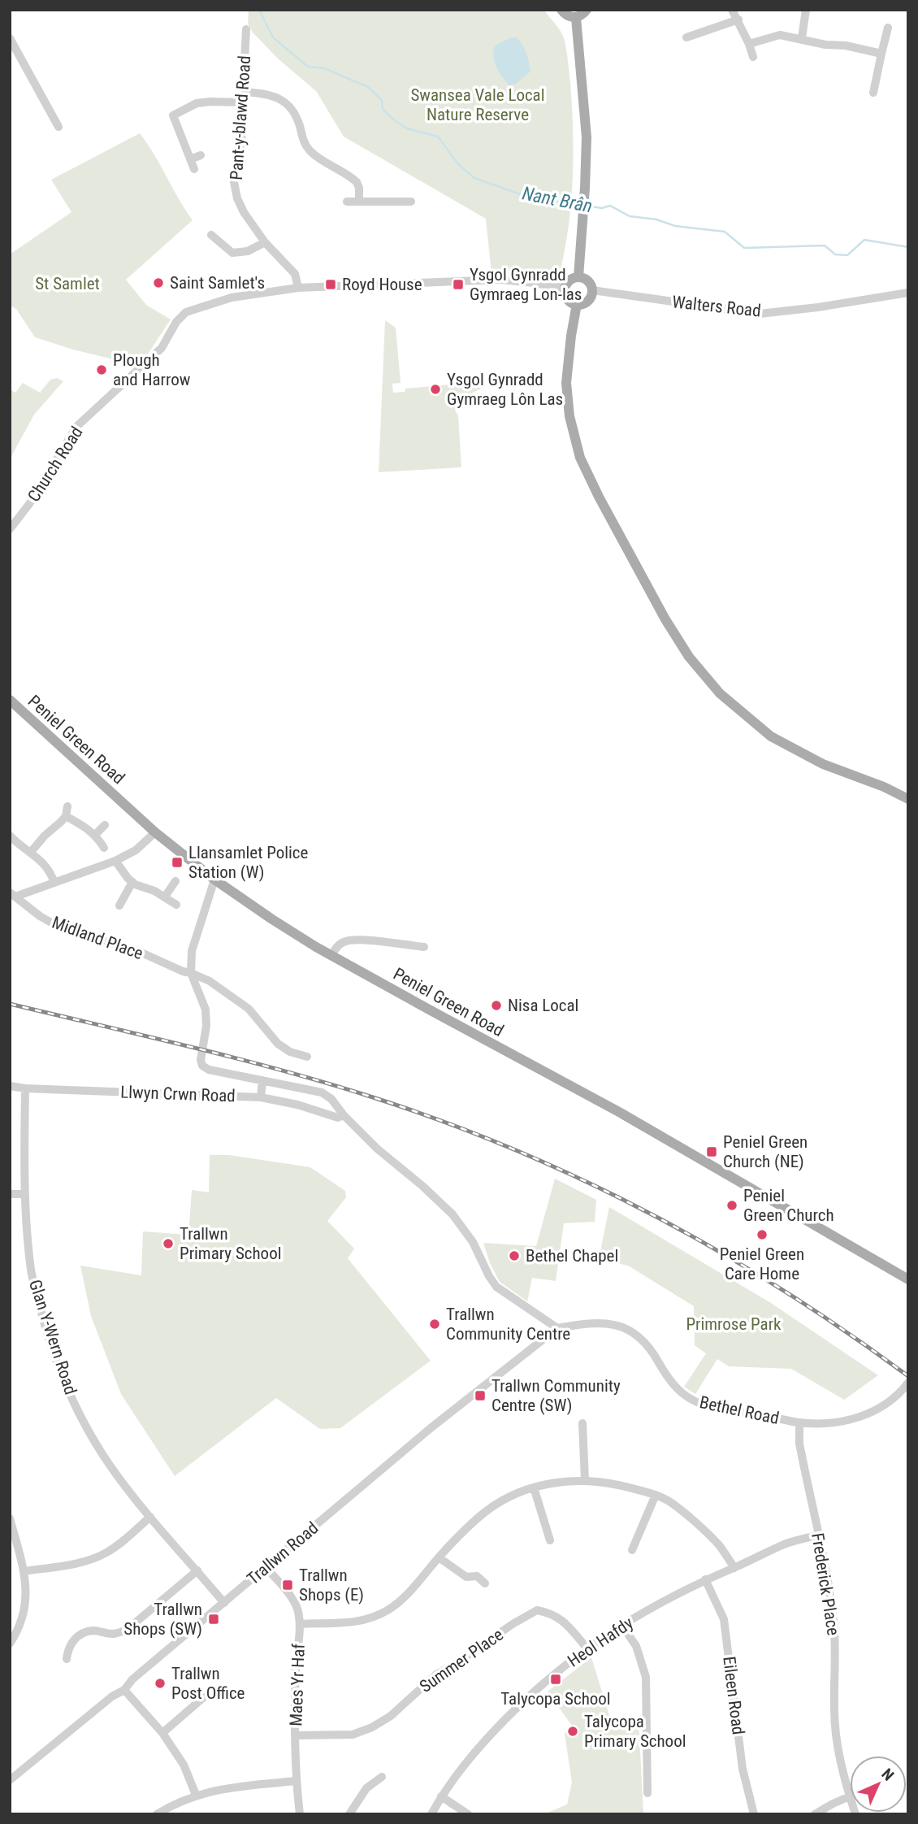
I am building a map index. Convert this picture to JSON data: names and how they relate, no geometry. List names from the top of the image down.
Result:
{
  "streets": {
    "main road": ["Peniel Green Road"],
    "street": [
      "Pant-y-blawd Road",
      "Walters Road",
      "Church Road",
      "Midland Place",
      "Llwyn Crwn Road",
      "Glan Y-Wern Road",
      "Bethel Road",
      "Trallwn Road",
      "Frederick Place",
      "Heol Hafdy",
      "Summer Place",
      "Maes Yr Haf",
      "Eileen Road"
    ]
  },
  "crossings": [
    ["Pant-y-blawd Road", "Church Road"],
    ["Llwyn Crwn Road", "Glan Y-Wern Road"],
    ["Glan Y-Wern Road", "Trallwn Road"],
    ["Bethel Road", "Trallwn Road"],
    ["Bethel Road", "Frederick Place"],
    ["Trallwn Road", "Maes Yr Haf"],
    ["Frederick Place", "Heol Hafdy"],
    ["Heol Hafdy", "Summer Place"],
    ["Heol Hafdy", "Eileen Road"],
    ["Summer Place", "Maes Yr Haf"]
  ],
  "water": ["Nant Brân"],
  "parks": ["Swansea Vale Local Nature Reserve", "St Samlet", "Primrose Park"],
  "places": {
    "other": [
      "Saint Samlet's",
      "Plough and Harrow",
      "Ysgol Gynradd Gymraeg Lôn Las",
      "Nisa Local",
      "Peniel Green Church",
      "Peniel Green Care Home",
      "Trallwn Primary School",
      "Bethel Chapel",
      "Trallwn Community Centre",
      "Trallwn Post Office",
      "Talycopa Primary School"
    ],
    "transit": [
      "Royd House",
      "Ysgol Gynradd Gymraeg Lon-las",
      "Llansamlet Police Station (W)",
      "Peniel Green Church (NE)",
      "Trallwn Community Centre (SW)",
      "Trallwn Shops (E)",
      "Trallwn Shops (SW)",
      "Talycopa School"
    ]
  },
  "north": "top right"
}
